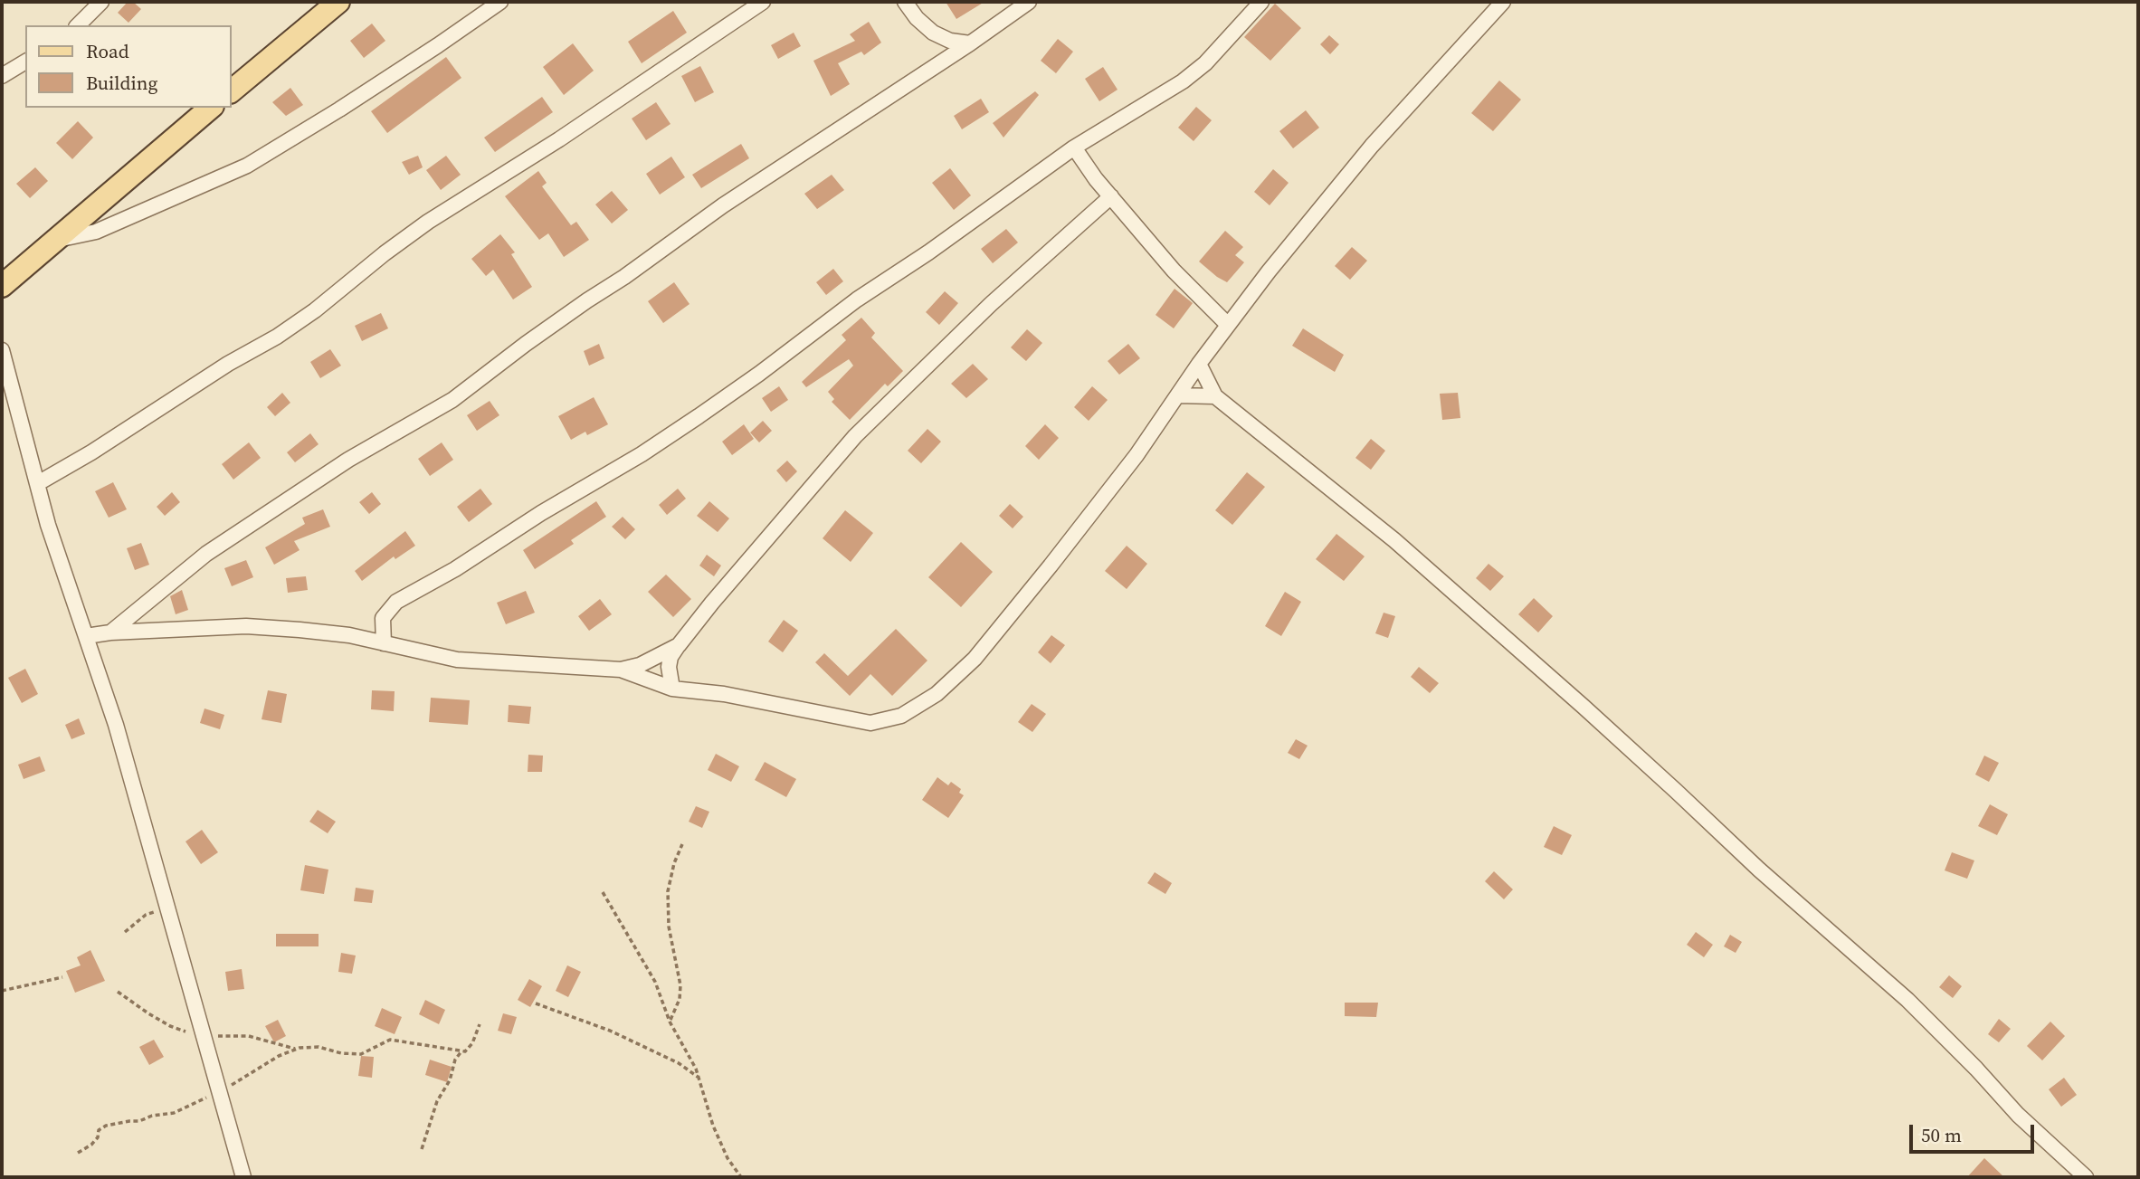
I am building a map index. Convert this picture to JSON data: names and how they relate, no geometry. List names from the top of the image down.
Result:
{
  "legend": ["Road", "Building"],
  "scale_bar": "50 m"
}
